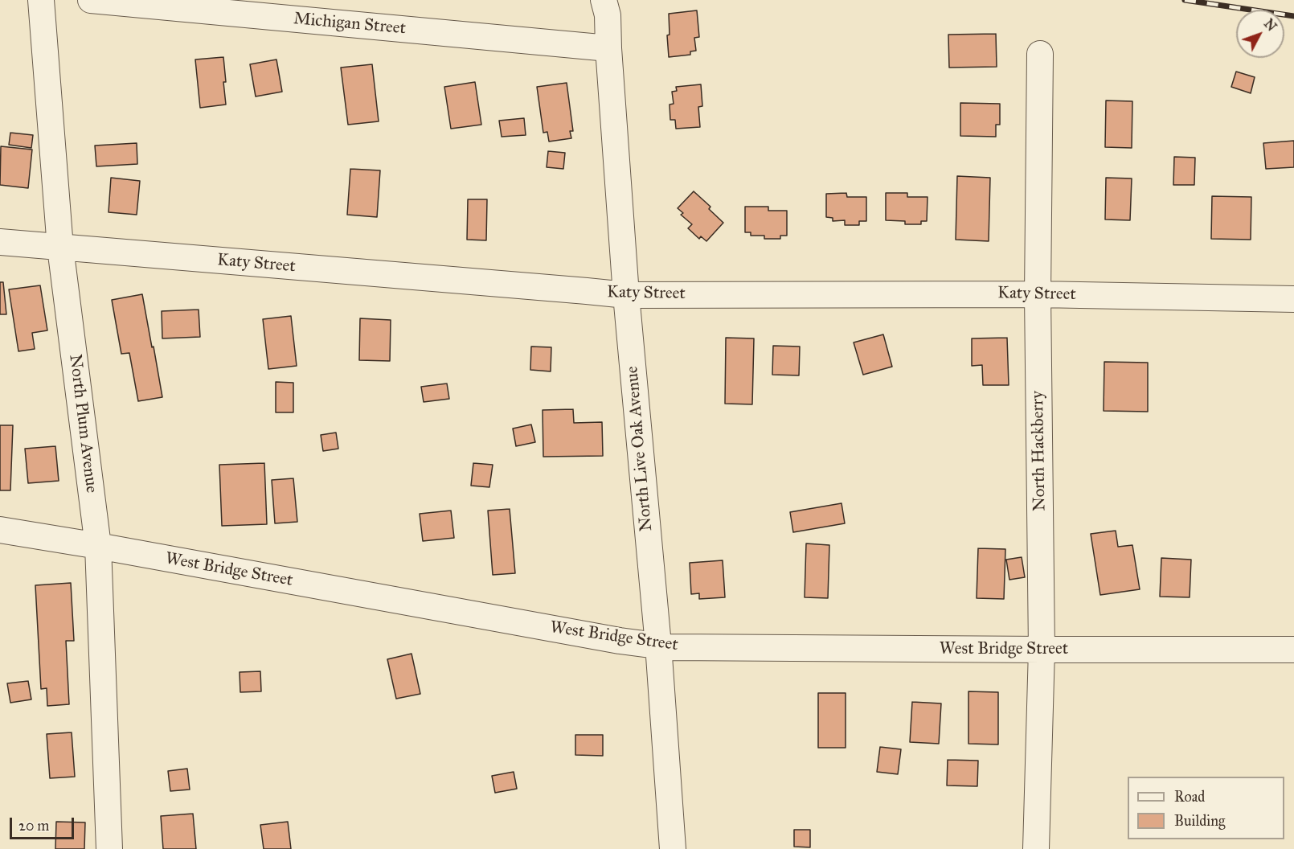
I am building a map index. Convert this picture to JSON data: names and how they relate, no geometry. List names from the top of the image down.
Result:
{
  "streets": {
    "street": [
      "Michigan Street",
      "Katy Street",
      "North Plum Avenue",
      "North Live Oak Avenue",
      "North Hackberry",
      "West Bridge Street"
    ]
  },
  "crossings": [
    ["Michigan Street", "North Live Oak Avenue"],
    ["Katy Street", "North Plum Avenue"],
    ["Katy Street", "North Live Oak Avenue"],
    ["Katy Street", "North Hackberry"],
    ["North Plum Avenue", "West Bridge Street"],
    ["North Live Oak Avenue", "West Bridge Street"],
    ["North Hackberry", "West Bridge Street"]
  ],
  "legend": ["Road", "Building"],
  "scale_bar": "20 m",
  "north": "top right"
}
